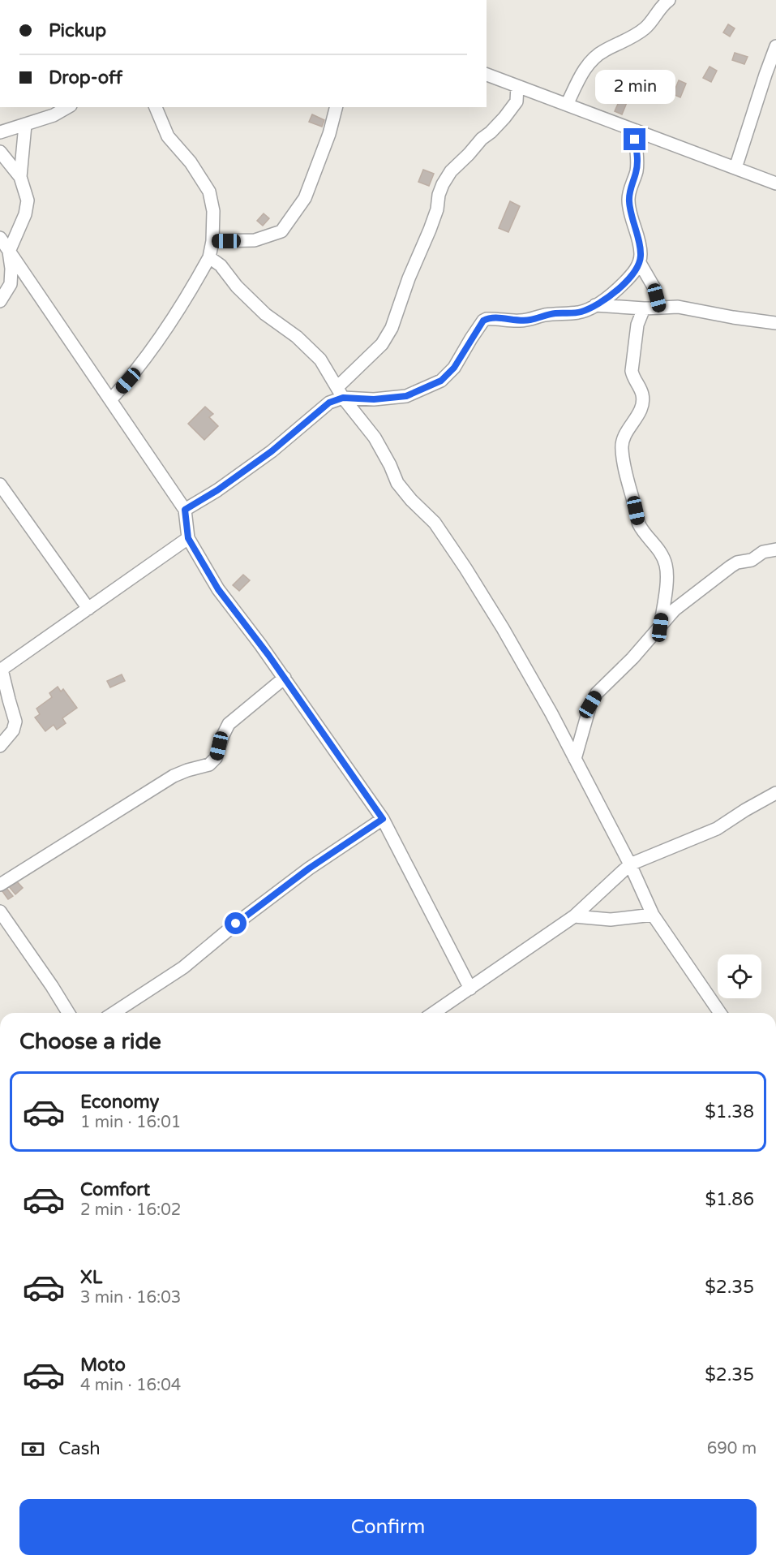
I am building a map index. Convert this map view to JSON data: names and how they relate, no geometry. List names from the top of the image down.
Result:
{
  "page": {
    "banner": ["Pickup", "Drop-off"],
    "bubble": "2 min",
    "heading": "Choose a ride",
    "list": [
      {
        "name": "Economy",
        "note": "1 min · 16:01",
        "value": "$1.38"
      },
      {
        "name": "Comfort",
        "note": "2 min · 16:02",
        "value": "$1.86"
      },
      {
        "name": "XL",
        "note": "3 min · 16:03",
        "value": "$2.35"
      },
      {
        "name": "Moto",
        "note": "4 min · 16:04",
        "value": "$2.35"
      }
    ],
    "pay": ["Cash", "690 m"],
    "buttons": "Confirm"
  }
}
